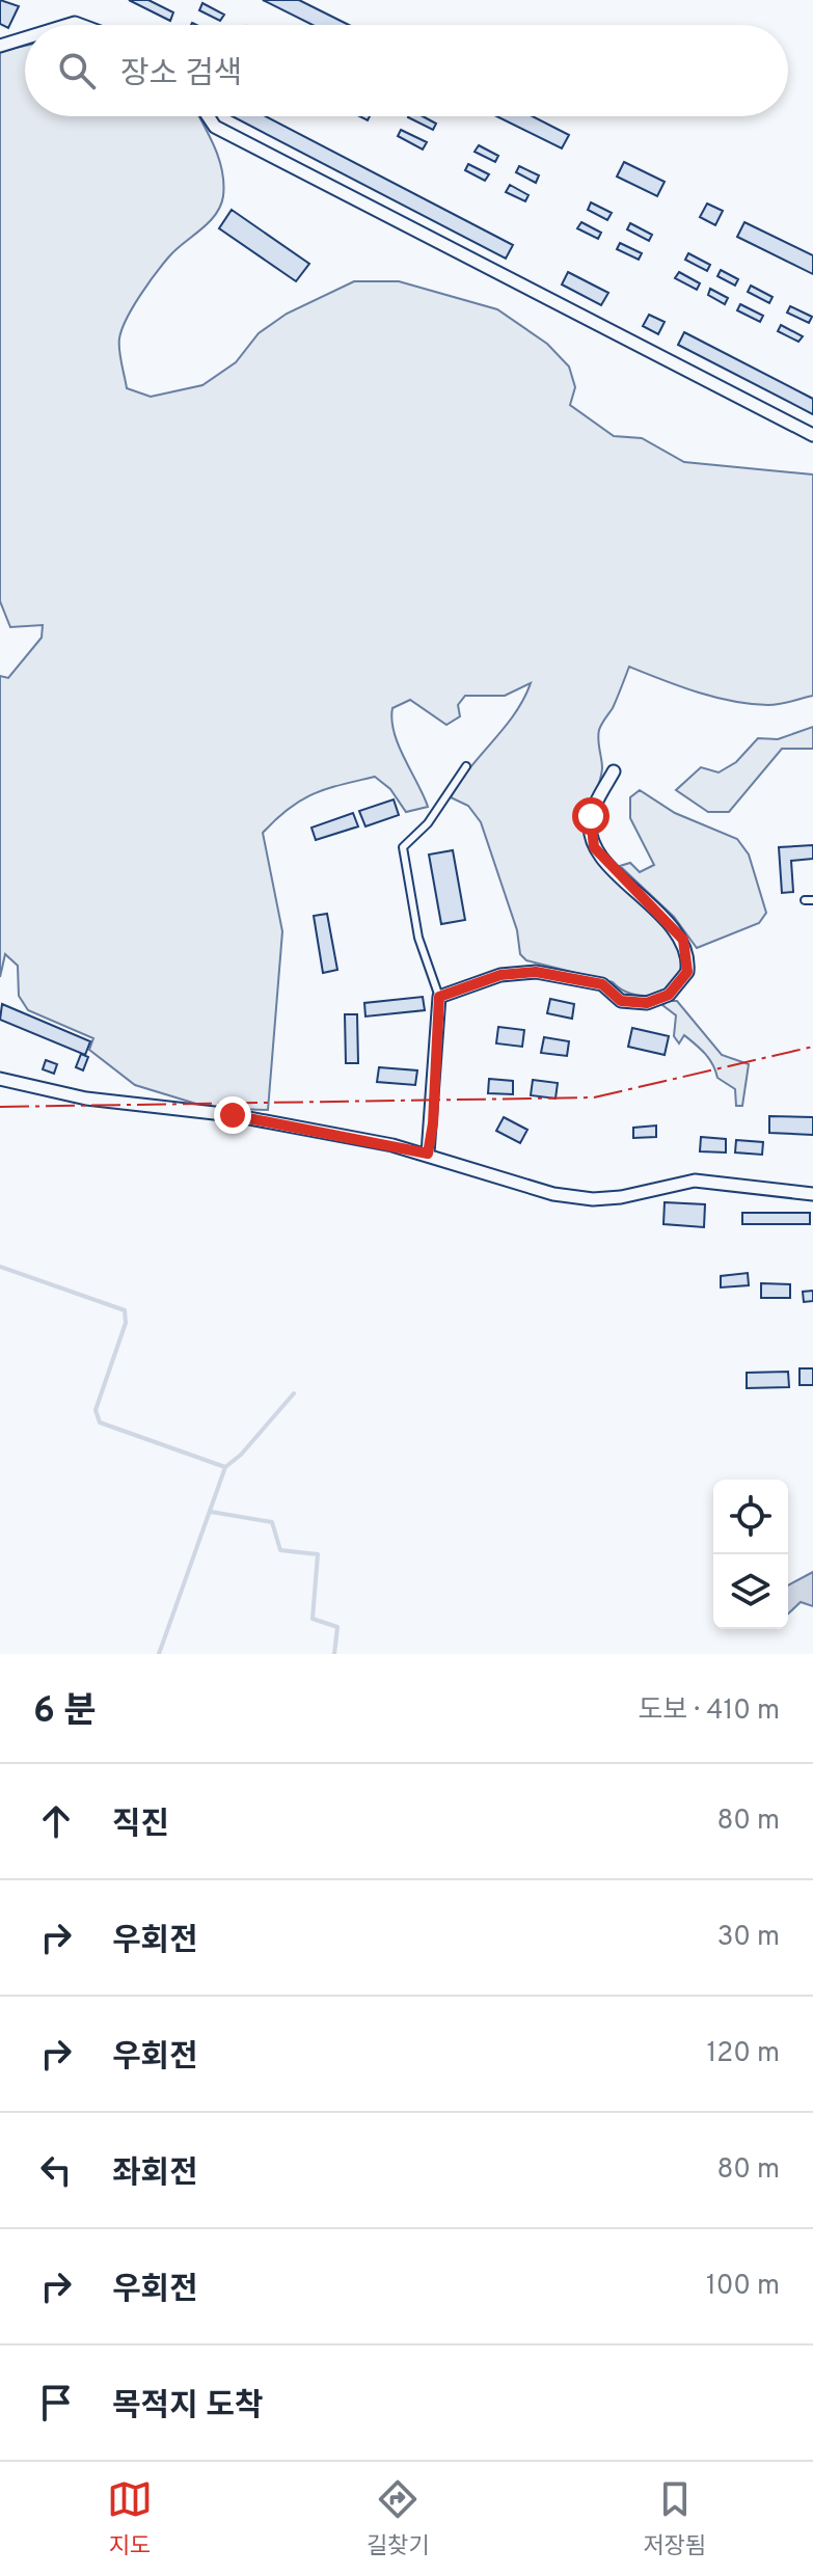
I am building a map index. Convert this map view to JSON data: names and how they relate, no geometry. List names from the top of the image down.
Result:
{
  "page": {
    "search": "장소 검색",
    "heading": ["6 분", "도보 · 410 m"],
    "list": [
      ["직진", "80 m"],
      ["우회전", "30 m"],
      ["우회전", "120 m"],
      ["좌회전", "80 m"],
      ["우회전", "100 m"],
      "목적지 도착"
    ],
    "nav": ["지도", "길찾기", "저장됨"]
  }
}
